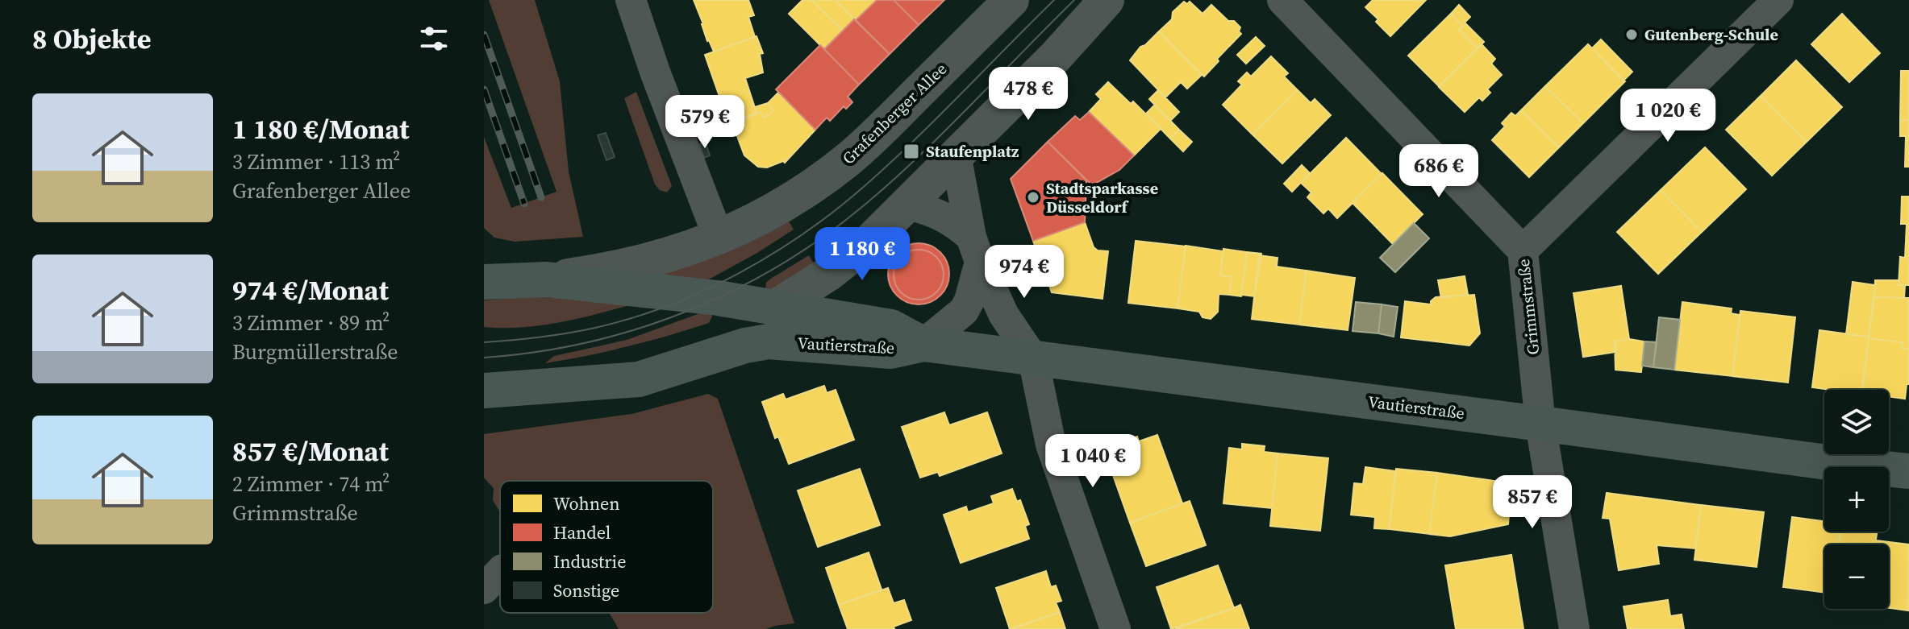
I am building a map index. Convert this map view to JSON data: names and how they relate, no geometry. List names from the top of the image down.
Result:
{
  "streets": {
    "main road": ["Vautierstraße"],
    "street": ["Grafenberger Allee", "Grimmstraße"]
  },
  "crossings": [
    ["Grimmstraße", "Vautierstraße"]
  ],
  "places": {
    "other": ["Gutenberg-Schule", "Stadtsparkasse Düsseldorf"],
    "transit": ["Staufenplatz"]
  },
  "legend": [
    "Wohnen",
    "Handel",
    "Industrie",
    "Sonstige"
  ],
  "page": {
    "heading": "8 Objekte",
    "price": [
      "478 €",
      "1 020 €",
      "579 €",
      "686 €",
      "1 180 €",
      "974 €",
      "1 040 €",
      "857 €"
    ],
    "list": [
      {
        "name": "1 180 €/Monat",
        "note": "3 Zimmer · 113 m² · Grafenberger Allee"
      },
      {
        "name": "974 €/Monat",
        "note": "3 Zimmer · 89 m² · Burgmüllerstraße"
      },
      {
        "name": "857 €/Monat",
        "note": "2 Zimmer · 74 m² · Grimmstraße"
      }
    ],
    "map_buttons": ["+", "−"]
  }
}
